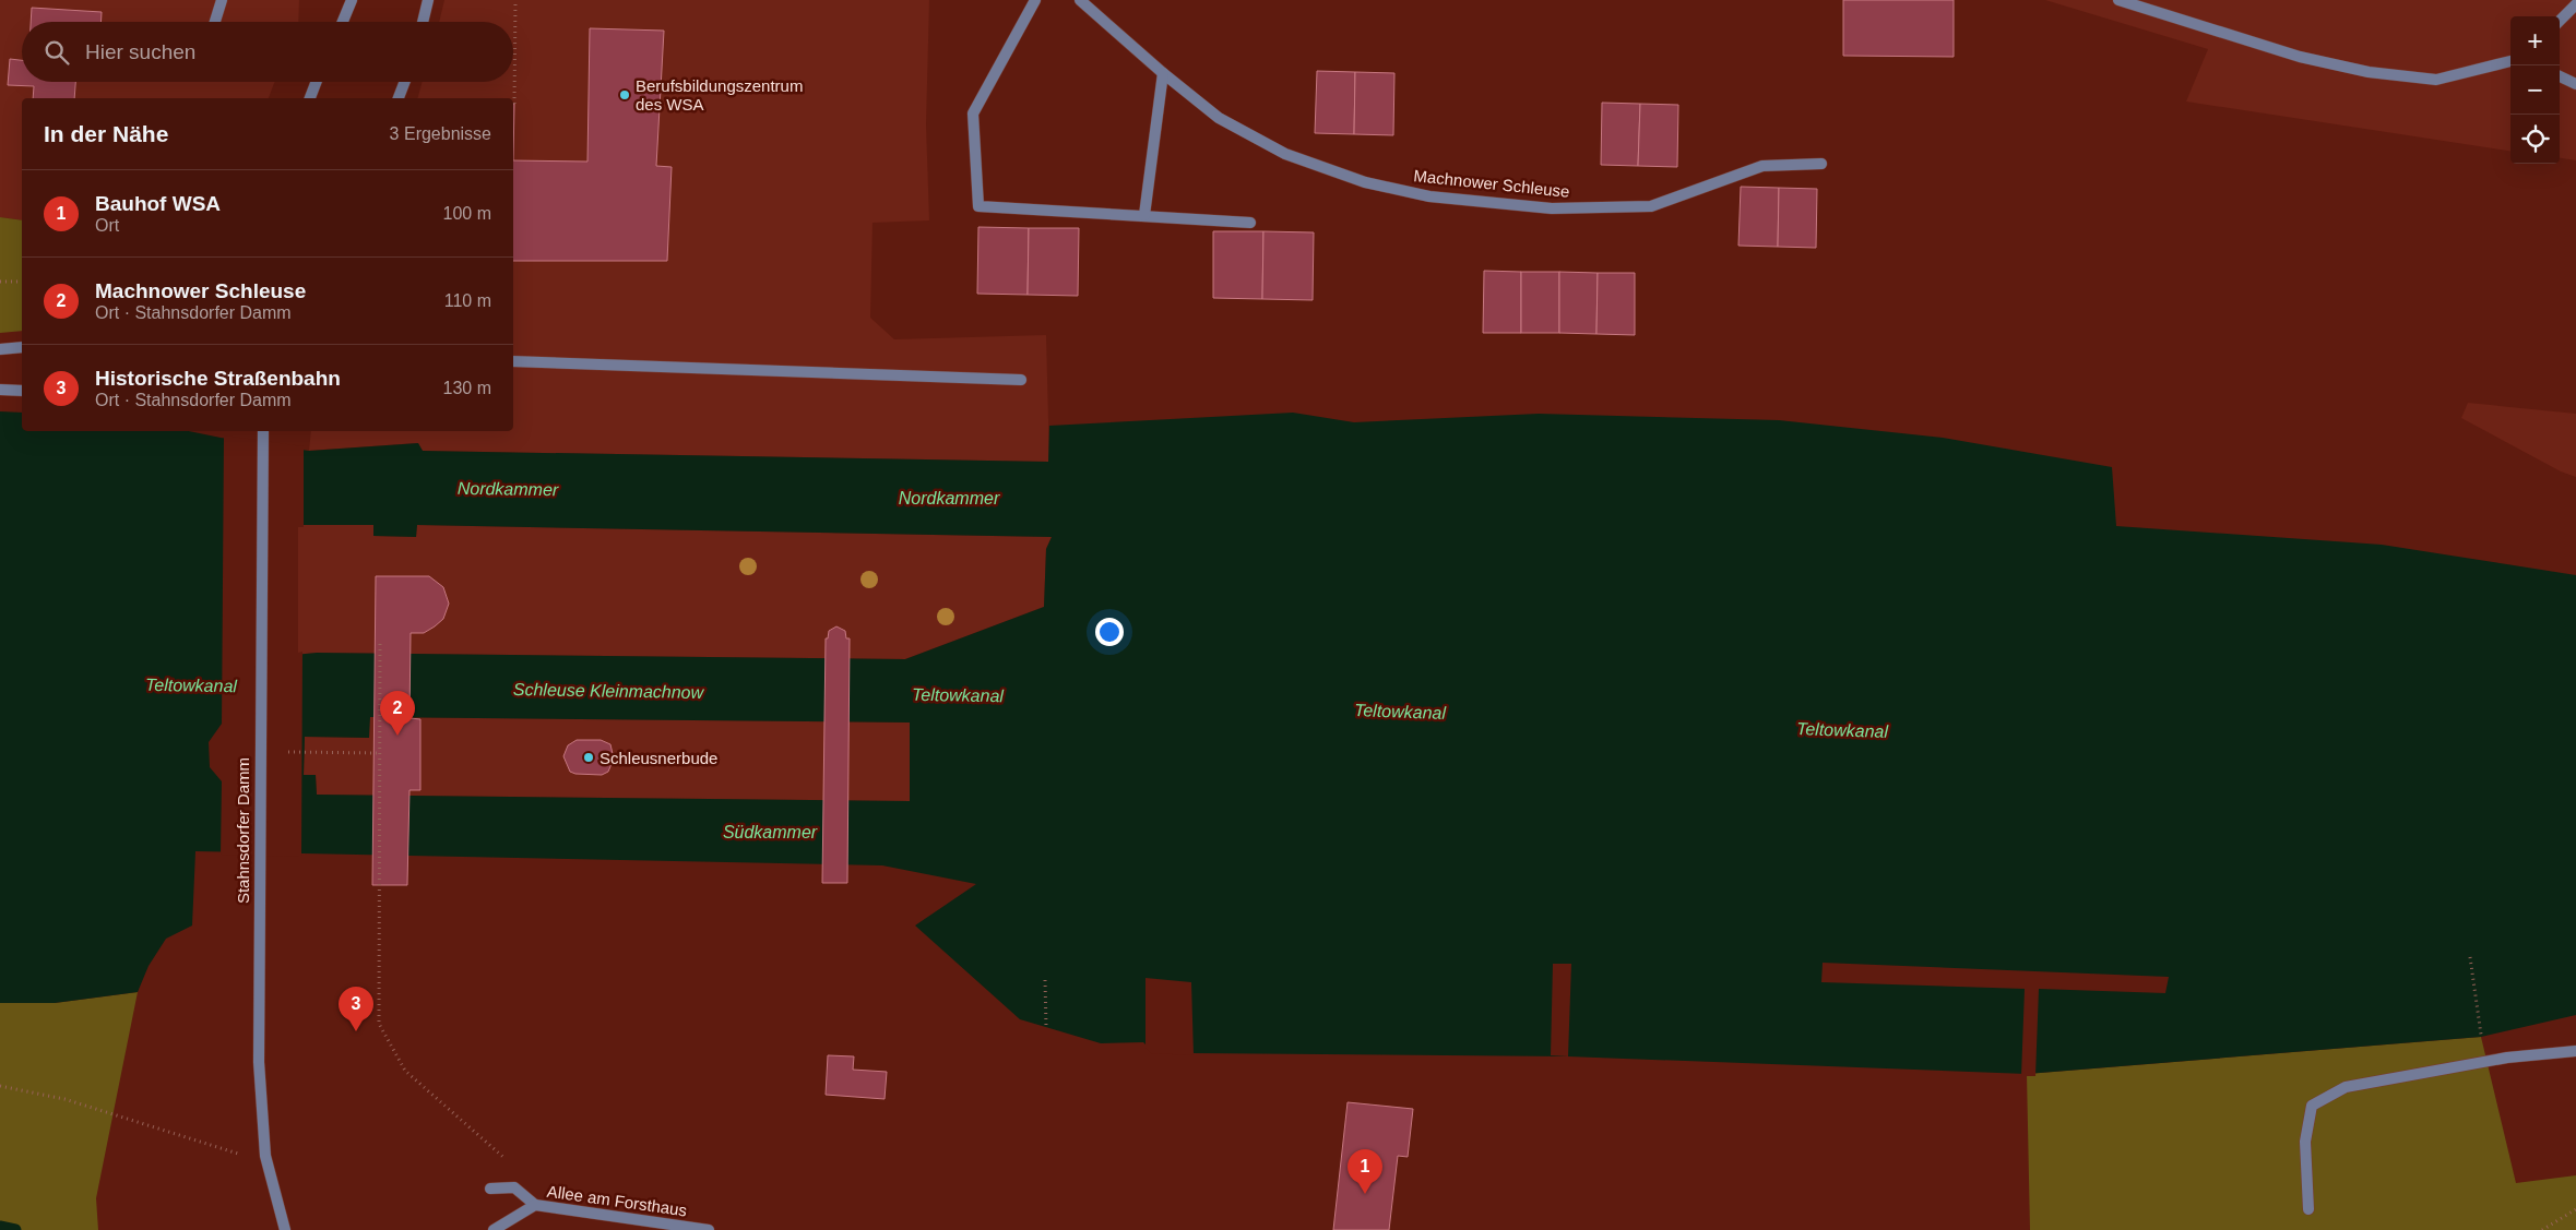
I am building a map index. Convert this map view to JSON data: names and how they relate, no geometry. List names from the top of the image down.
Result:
{
  "streets": {
    "street": ["Machnower Schleuse", "Stahnsdorfer Damm", "Allee am Forsthaus"]
  },
  "water": [
    "Nordkammer",
    "Teltowkanal",
    "Schleuse Kleinmachnow",
    "Südkammer"
  ],
  "places": ["Berufsbildungszentrum des WSA", "Schleusnerbude"],
  "page": {
    "map_buttons": ["+", "−"],
    "search": "Hier suchen",
    "heading": ["In der Nähe", "3 Ergebnisse"],
    "list": [
      {
        "mark": "1",
        "name": "Bauhof WSA",
        "note": "Ort",
        "value": "100 m"
      },
      {
        "mark": "2",
        "name": "Machnower Schleuse",
        "note": "Ort · Stahnsdorfer Damm",
        "value": "110 m"
      },
      {
        "mark": "3",
        "name": "Historische Straßenbahn",
        "note": "Ort · Stahnsdorfer Damm",
        "value": "130 m"
      }
    ],
    "pins": ["2", "3", "1"]
  }
}
